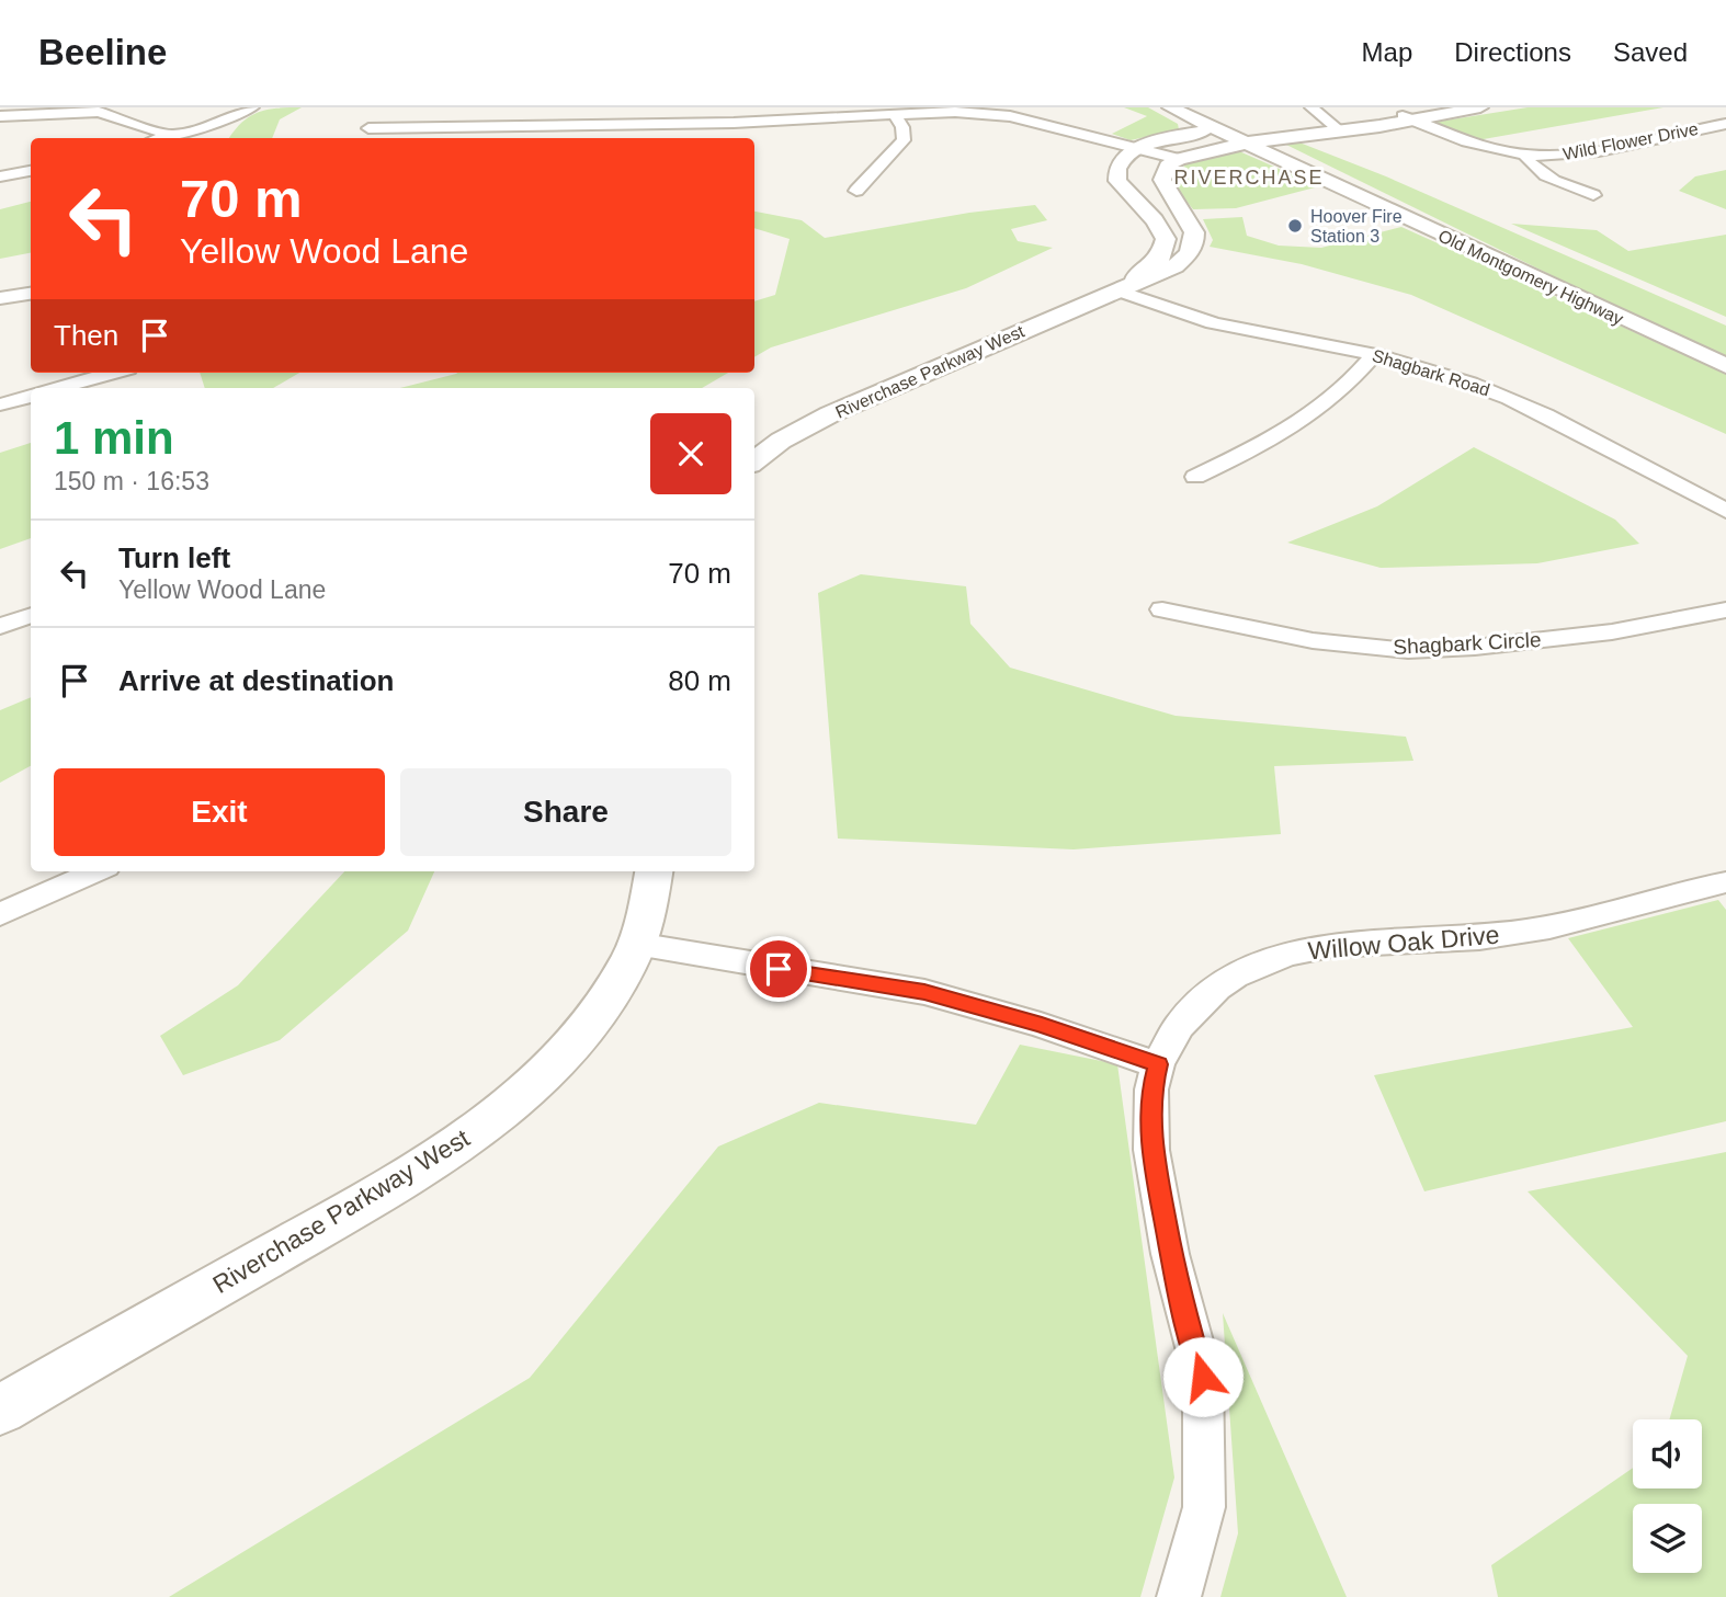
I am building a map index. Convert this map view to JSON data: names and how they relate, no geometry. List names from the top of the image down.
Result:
{
  "streets": {
    "street": [
      "Wild Flower Drive",
      "Old Montgomery Highway",
      "Riverchase Parkway West",
      "Shagbark Road",
      "Shagbark Circle",
      "Willow Oak Drive"
    ]
  },
  "crossings": [
    ["Riverchase Parkway West", "Shagbark Road"]
  ],
  "districts": ["RIVERCHASE"],
  "places": ["Hoover Fire Station 3"],
  "page": {
    "header": "Beeline",
    "nav": ["Map", "Directions", "Saved"],
    "turn": ["70 m", "Yellow Wood Lane"],
    "then": "Then",
    "heading": ["1 min", "150 m · 16:53"],
    "list": [
      {
        "name": "Turn left",
        "note": "Yellow Wood Lane",
        "value": "70 m"
      },
      {
        "name": "Arrive at destination",
        "value": "80 m"
      }
    ],
    "buttons": ["Exit", "Share"]
  }
}
